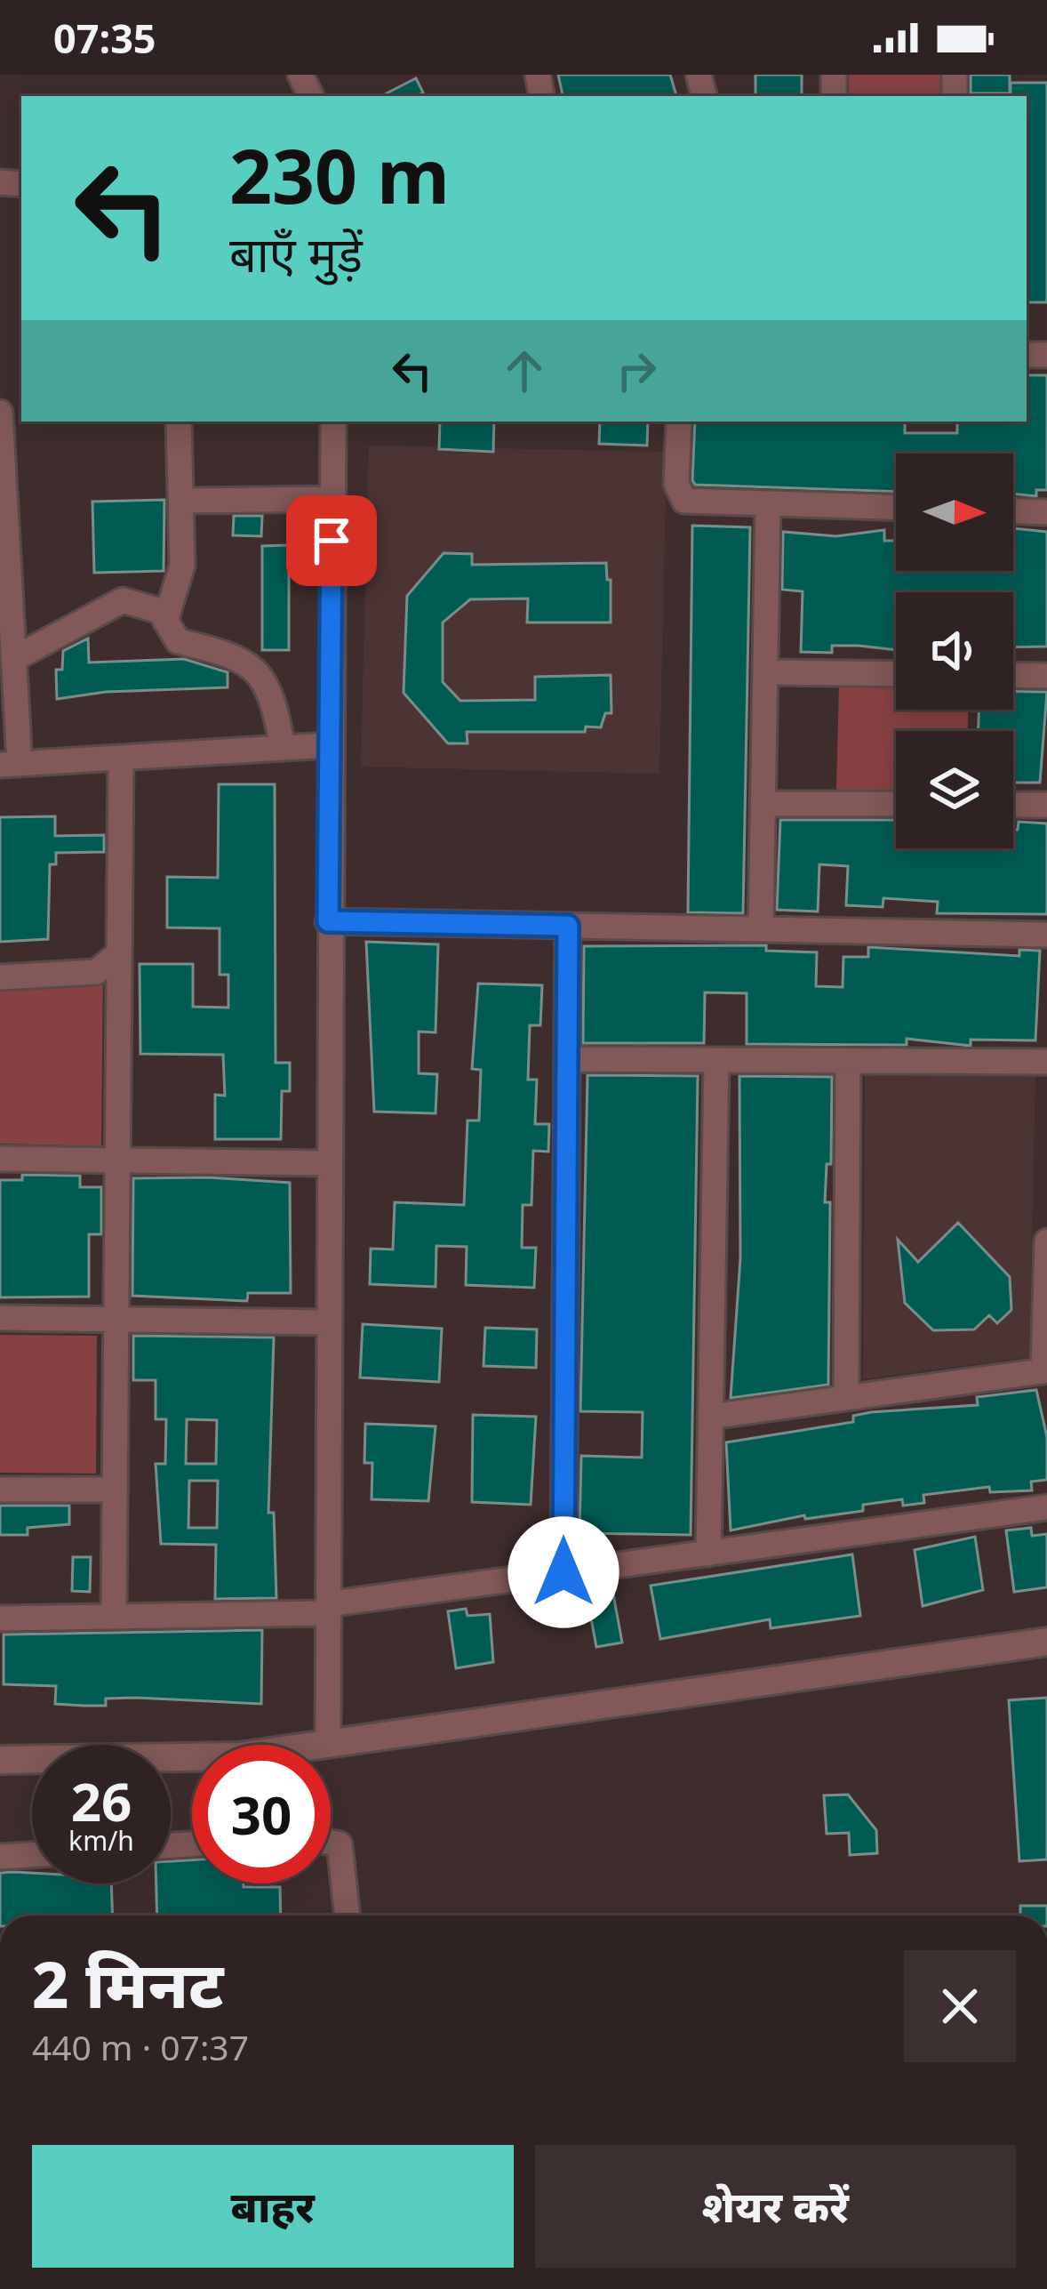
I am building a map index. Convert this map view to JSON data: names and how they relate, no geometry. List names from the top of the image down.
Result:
{
  "north": "right",
  "page": {
    "status": "07:35",
    "turn": ["230 m", "बाएँ मुड़ें"],
    "speed": "26 km/h",
    "limit": "30",
    "heading": ["2 मिनट", "440 m · 07:37"],
    "buttons": ["बाहर", "शेयर करें"]
  }
}
